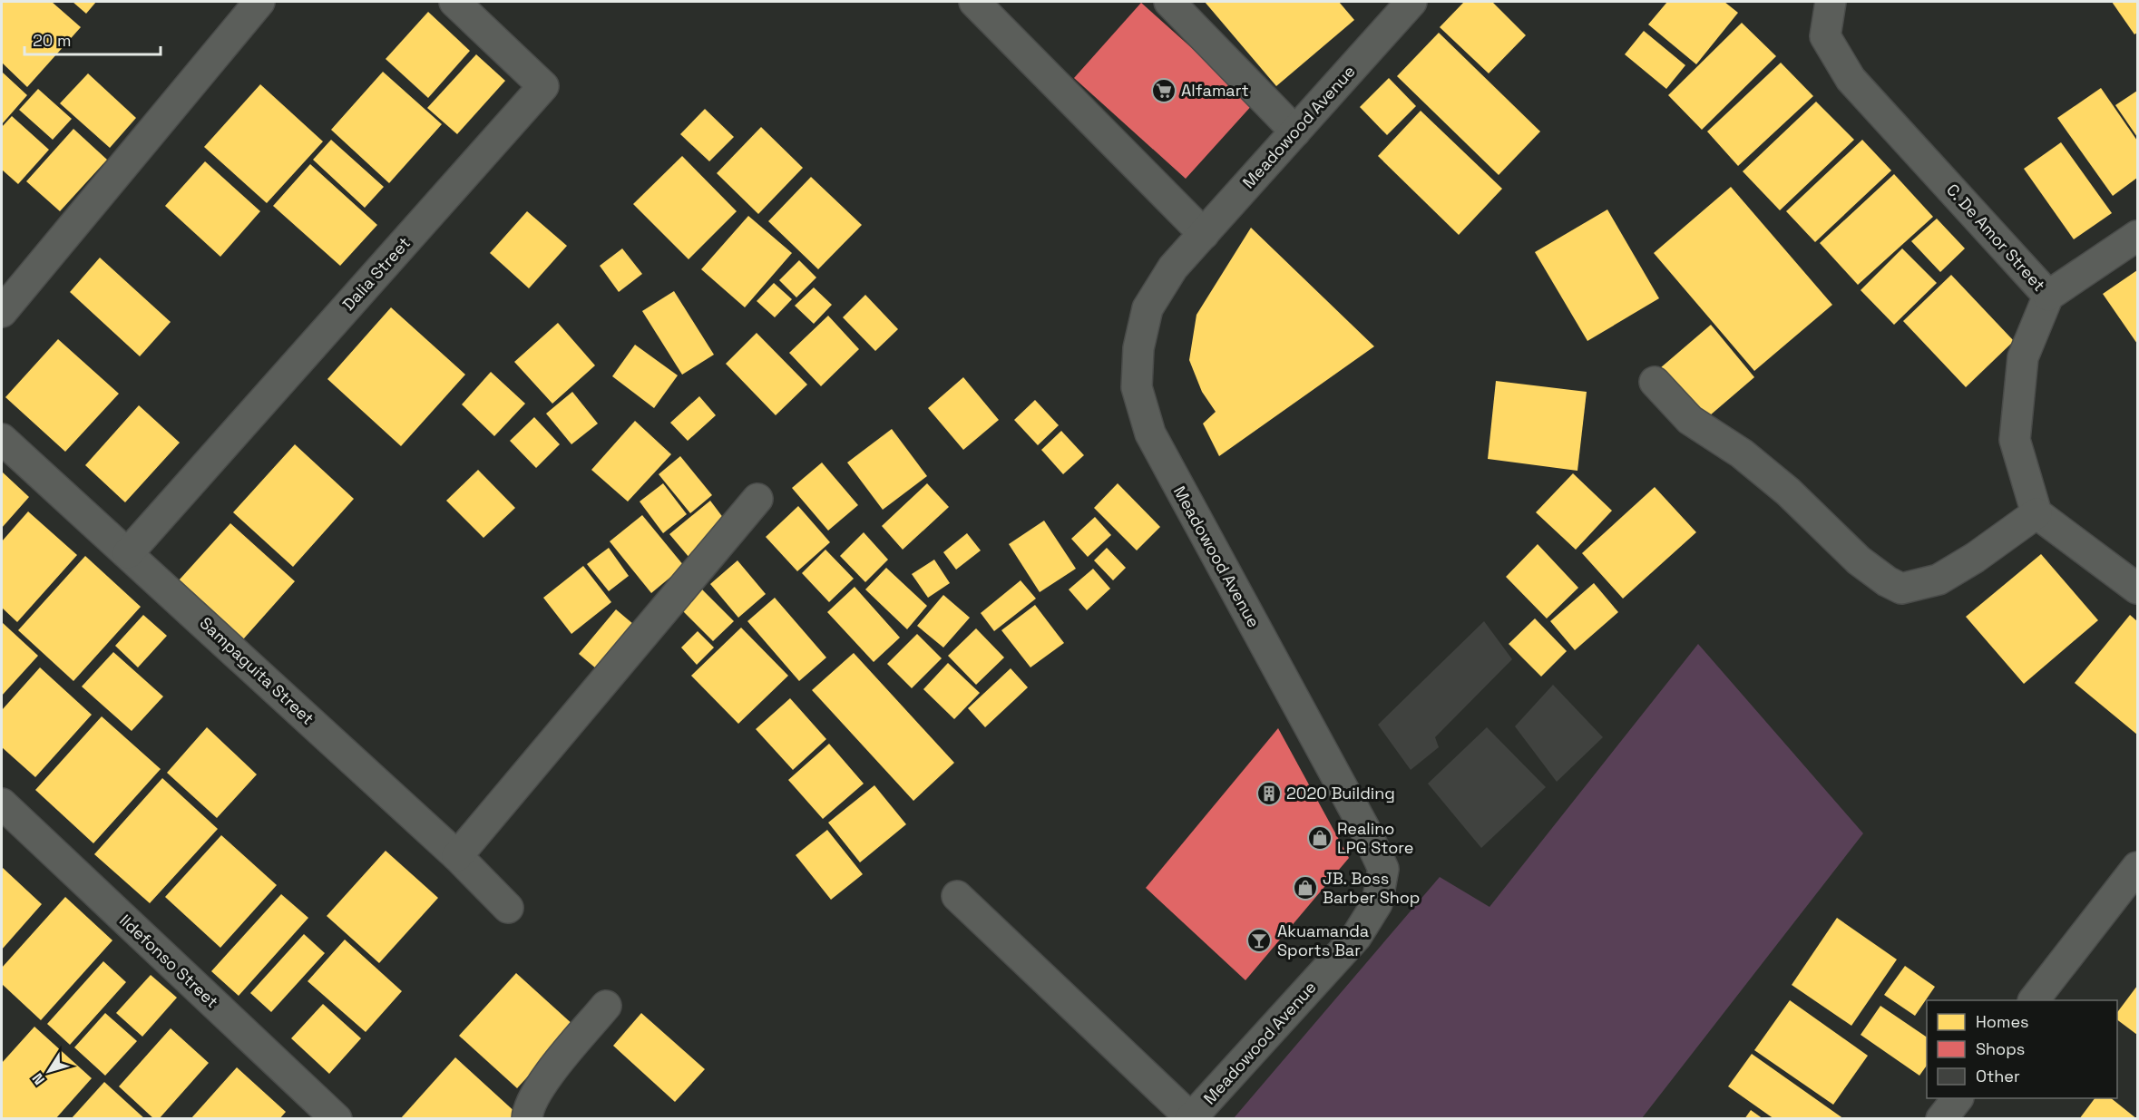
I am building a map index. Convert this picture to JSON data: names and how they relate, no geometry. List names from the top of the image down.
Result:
{
  "streets": {
    "street": [
      "Meadowood Avenue",
      "C. De Amor Street",
      "Dalia Street",
      "Sampaguita Street",
      "Ildefonso Street"
    ]
  },
  "crossings": [
    ["Dalia Street", "Sampaguita Street"]
  ],
  "places": {
    "supermarket": ["Alfamart"],
    "building": ["2020 Building"],
    "shop": ["Realino LPG Store", "JB. Boss Barber Shop"],
    "bar": ["Akuamanda Sports Bar"]
  },
  "legend": ["Homes", "Shops", "Other"],
  "scale_bar": "20 m",
  "north": "bottom left"
}
